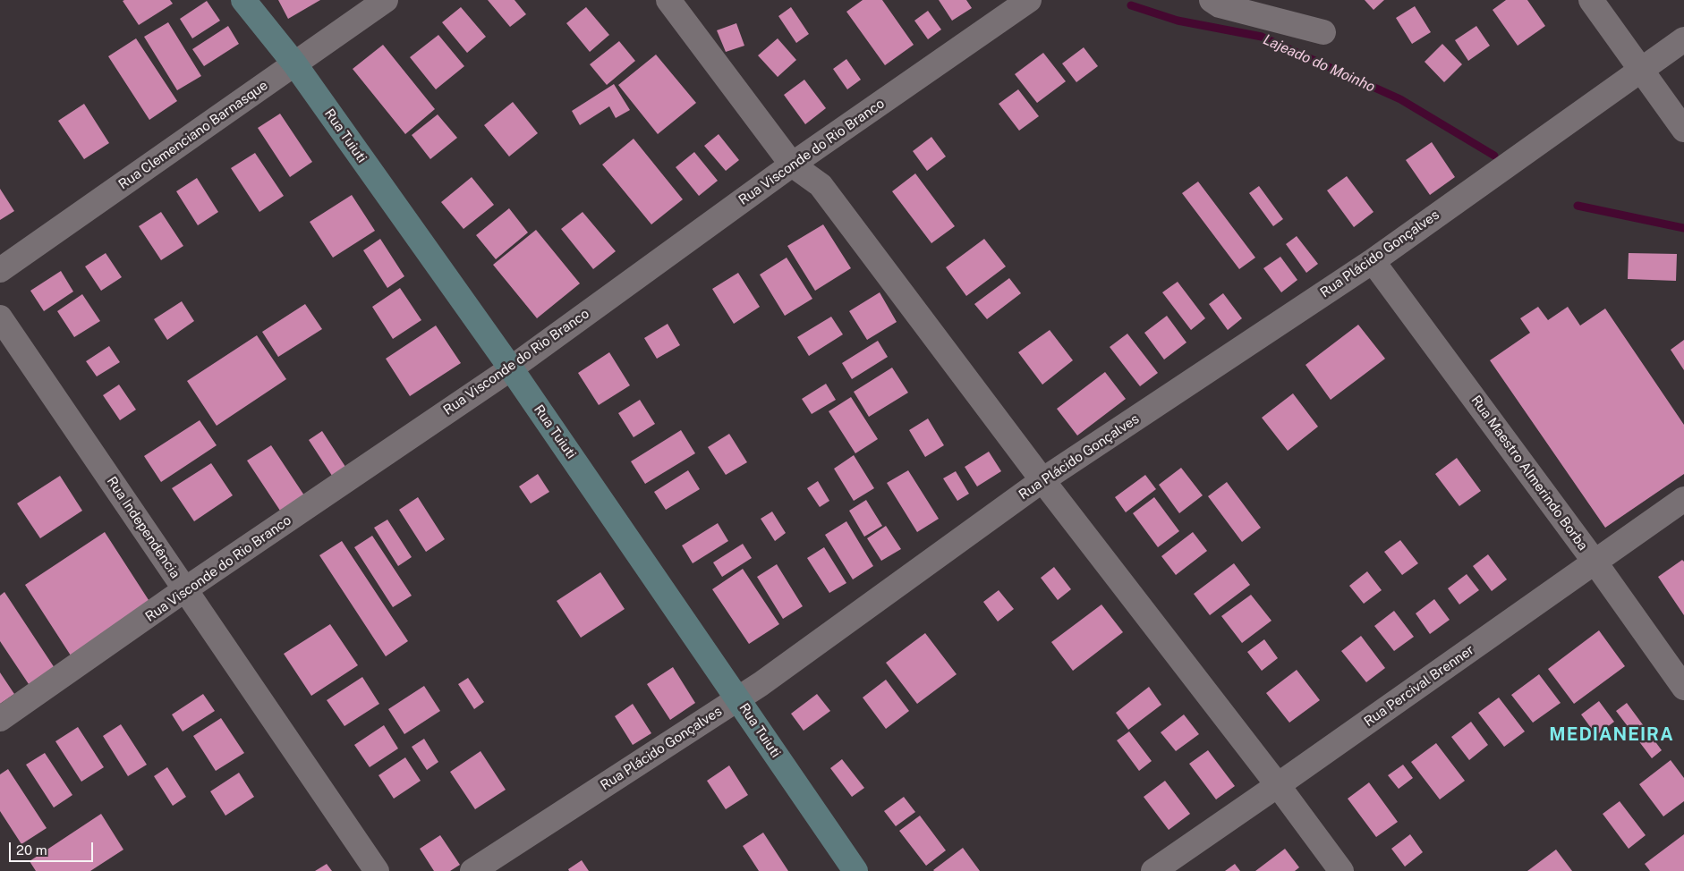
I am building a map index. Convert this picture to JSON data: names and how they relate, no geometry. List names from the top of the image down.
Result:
{
  "streets": {
    "main road": ["Rua Tuiuti"],
    "street": [
      "Rua Clemenciano Barnasque",
      "Rua Visconde do Rio Branco",
      "Rua Plácido Gonçalves",
      "Rua Maestro Almerindo Borba",
      "Rua Independência",
      "Rua Percival Brenner"
    ]
  },
  "crossings": [
    ["Rua Clemenciano Barnasque", "Rua Tuiuti"],
    ["Rua Tuiuti", "Rua Visconde do Rio Branco"],
    ["Rua Tuiuti", "Rua Plácido Gonçalves"],
    ["Rua Visconde do Rio Branco", "Rua Independência"],
    ["Rua Plácido Gonçalves", "Rua Maestro Almerindo Borba"],
    ["Rua Maestro Almerindo Borba", "Rua Percival Brenner"]
  ],
  "districts": ["MEDIANEIRA"],
  "water": ["Lajeado do Moinho"],
  "scale_bar": "20 m"
}
